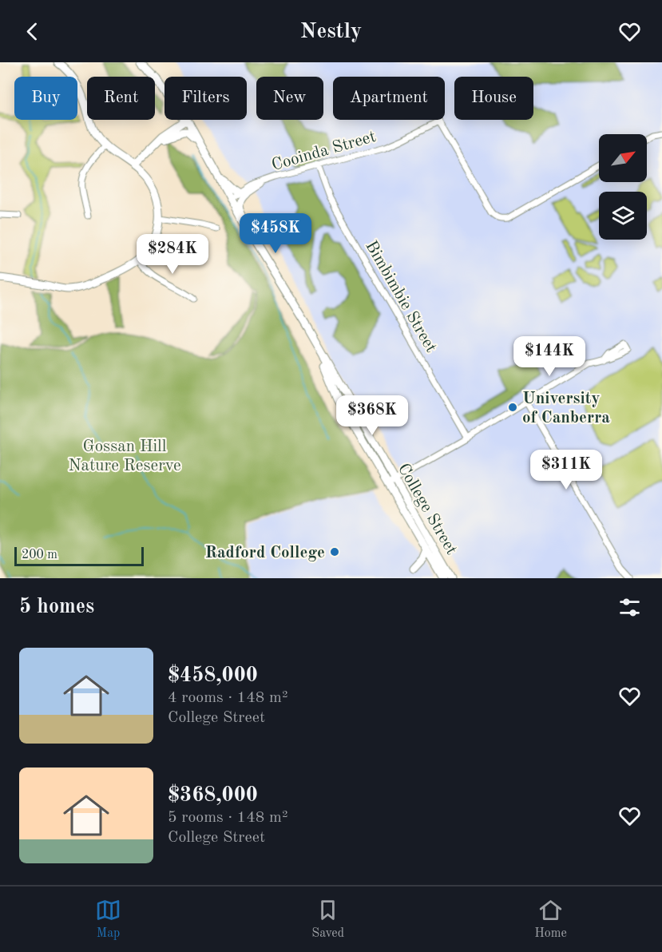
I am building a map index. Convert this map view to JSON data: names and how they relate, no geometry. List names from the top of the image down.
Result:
{
  "streets": {
    "street": ["Cooinda Street", "Bimbimbie Street", "College Street"]
  },
  "crossings": [
    ["Cooinda Street", "Bimbimbie Street"],
    ["Cooinda Street", "College Street"]
  ],
  "parks": ["Gossan Hill Nature Reserve"],
  "places": ["University of Canberra", "Radford College"],
  "scale_bar": "200 m",
  "north": "top right",
  "page": {
    "header": "Nestly",
    "chip": [
      "Buy",
      "Rent",
      "Filters",
      "New",
      "Apartment",
      "House"
    ],
    "price": [
      "$458K",
      "$284K",
      "$144K",
      "$368K",
      "$311K"
    ],
    "scale": "200 m",
    "heading": "5 homes",
    "list": [
      {
        "name": "$458,000",
        "note": "4 rooms · 148 m² · College Street"
      },
      {
        "name": "$368,000",
        "note": "5 rooms · 148 m² · College Street"
      }
    ],
    "tabs": ["Map", "Saved", "Home"]
  }
}
